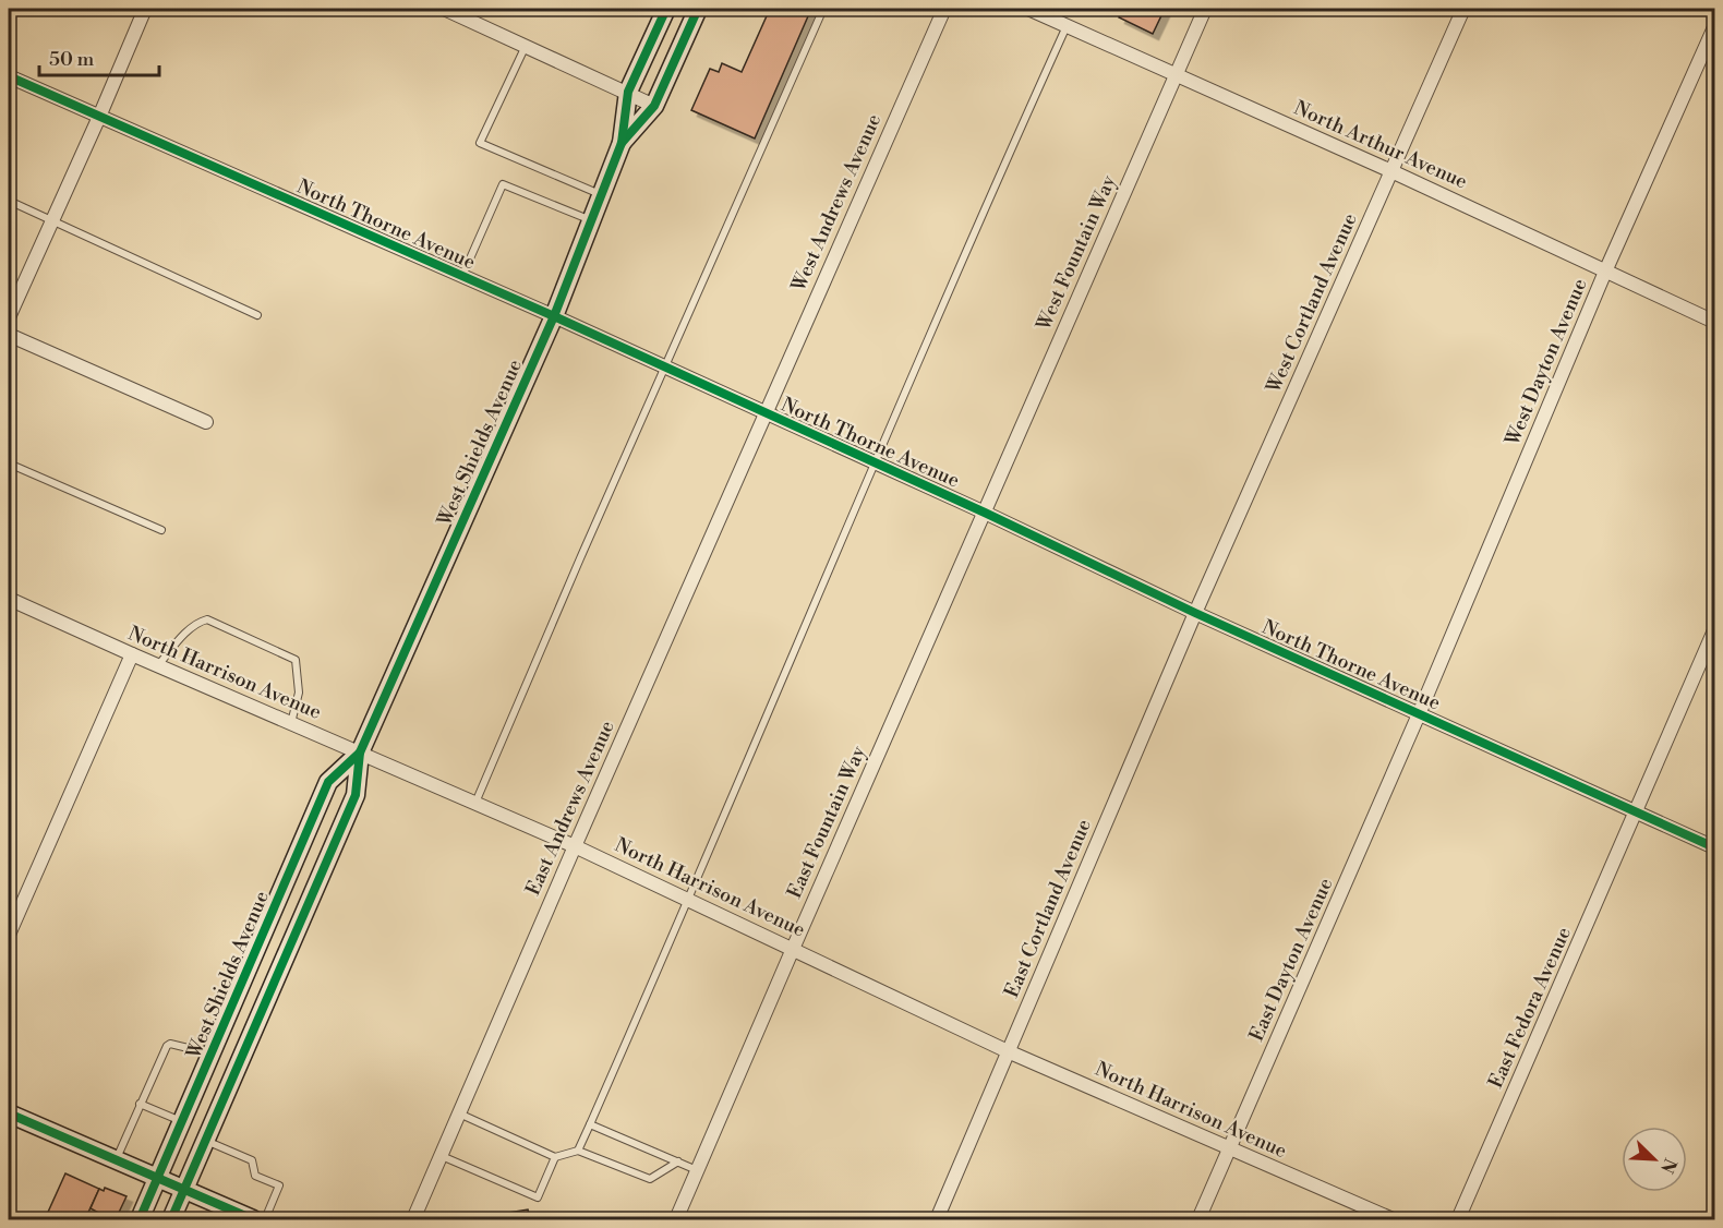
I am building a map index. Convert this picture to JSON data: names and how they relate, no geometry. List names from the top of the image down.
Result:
{
  "streets": {
    "main road": ["West Shields Avenue"],
    "street": [
      "North Arthur Avenue",
      "West Andrews Avenue",
      "North Thorne Avenue",
      "West Fountain Way",
      "West Cortland Avenue",
      "West Dayton Avenue",
      "North Harrison Avenue",
      "East Andrews Avenue",
      "East Fountain Way",
      "East Cortland Avenue",
      "East Dayton Avenue",
      "East Fedora Avenue"
    ]
  },
  "crossings": [
    ["North Arthur Avenue", "West Fountain Way"],
    ["North Arthur Avenue", "West Cortland Avenue"],
    ["North Arthur Avenue", "West Dayton Avenue"],
    ["West Andrews Avenue", "North Thorne Avenue"],
    ["West Andrews Avenue", "East Andrews Avenue"],
    ["North Thorne Avenue", "West Fountain Way"],
    ["North Thorne Avenue", "West Cortland Avenue"],
    ["North Thorne Avenue", "West Dayton Avenue"],
    ["North Thorne Avenue", "West Shields Avenue"],
    ["North Thorne Avenue", "East Andrews Avenue"],
    ["North Thorne Avenue", "East Fountain Way"],
    ["North Thorne Avenue", "East Cortland Avenue"],
    ["North Thorne Avenue", "East Dayton Avenue"],
    ["North Thorne Avenue", "East Fedora Avenue"],
    ["West Fountain Way", "East Fountain Way"],
    ["West Cortland Avenue", "East Cortland Avenue"],
    ["West Dayton Avenue", "East Dayton Avenue"],
    ["West Shields Avenue", "North Harrison Avenue"],
    ["North Harrison Avenue", "East Andrews Avenue"],
    ["North Harrison Avenue", "East Fountain Way"],
    ["North Harrison Avenue", "East Cortland Avenue"],
    ["North Harrison Avenue", "East Dayton Avenue"]
  ],
  "scale_bar": "50 m",
  "north": "bottom right"
}
